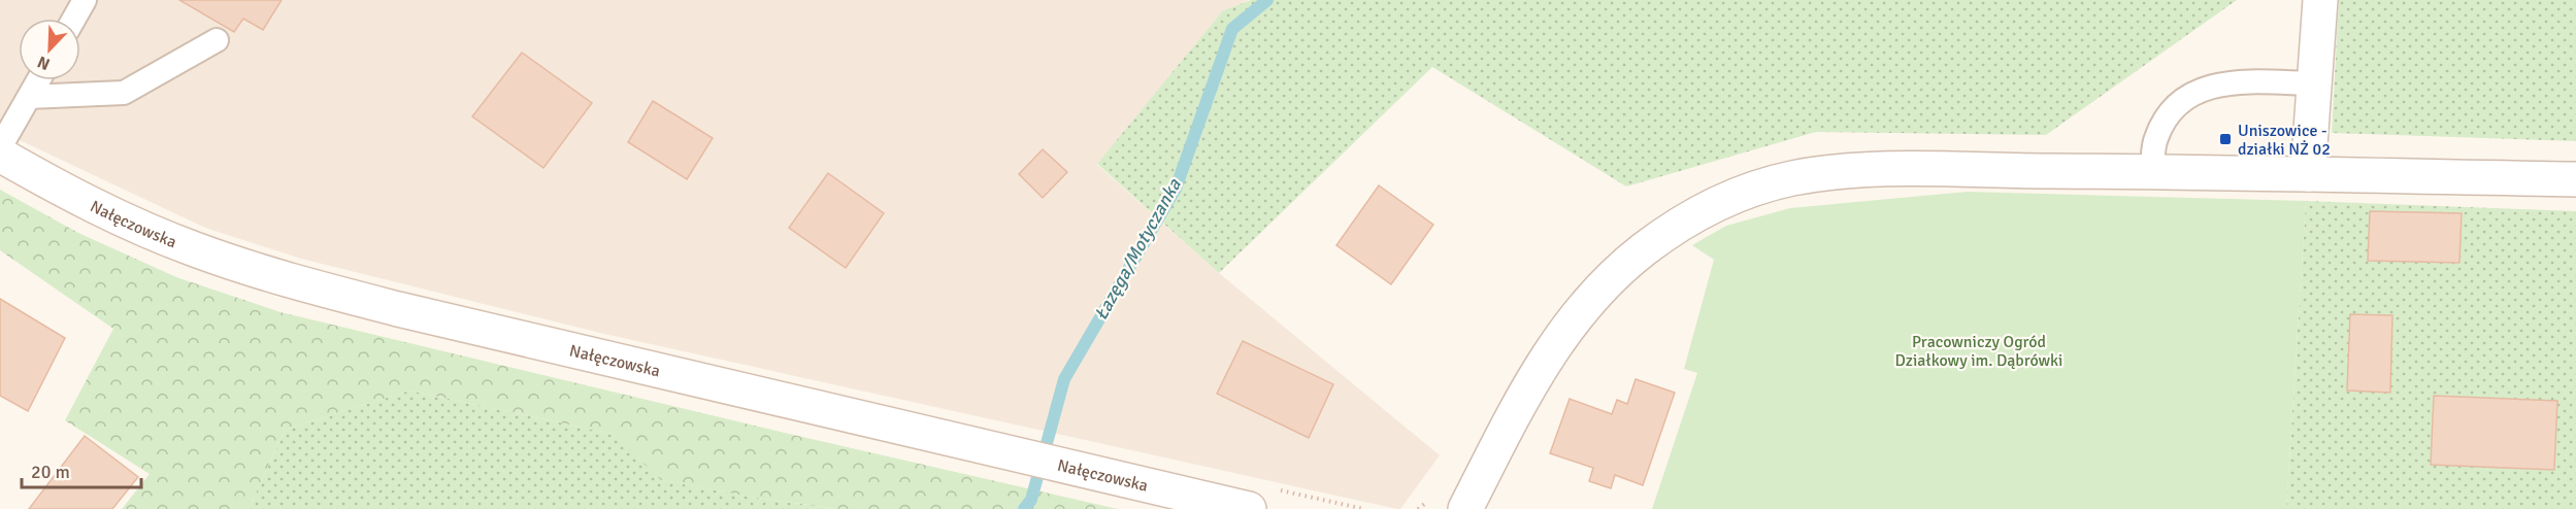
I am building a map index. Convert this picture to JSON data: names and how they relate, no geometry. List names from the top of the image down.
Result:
{
  "streets": {
    "street": ["Nałęczowska"]
  },
  "water": ["Łazęga/Motyczanka"],
  "parks": ["Pracowniczy Ogród Działkowy im. Dąbrówki"],
  "places": {
    "transit": ["Uniszowice - działki NŻ 02"]
  },
  "scale_bar": "20 m",
  "north": "bottom left"
}
